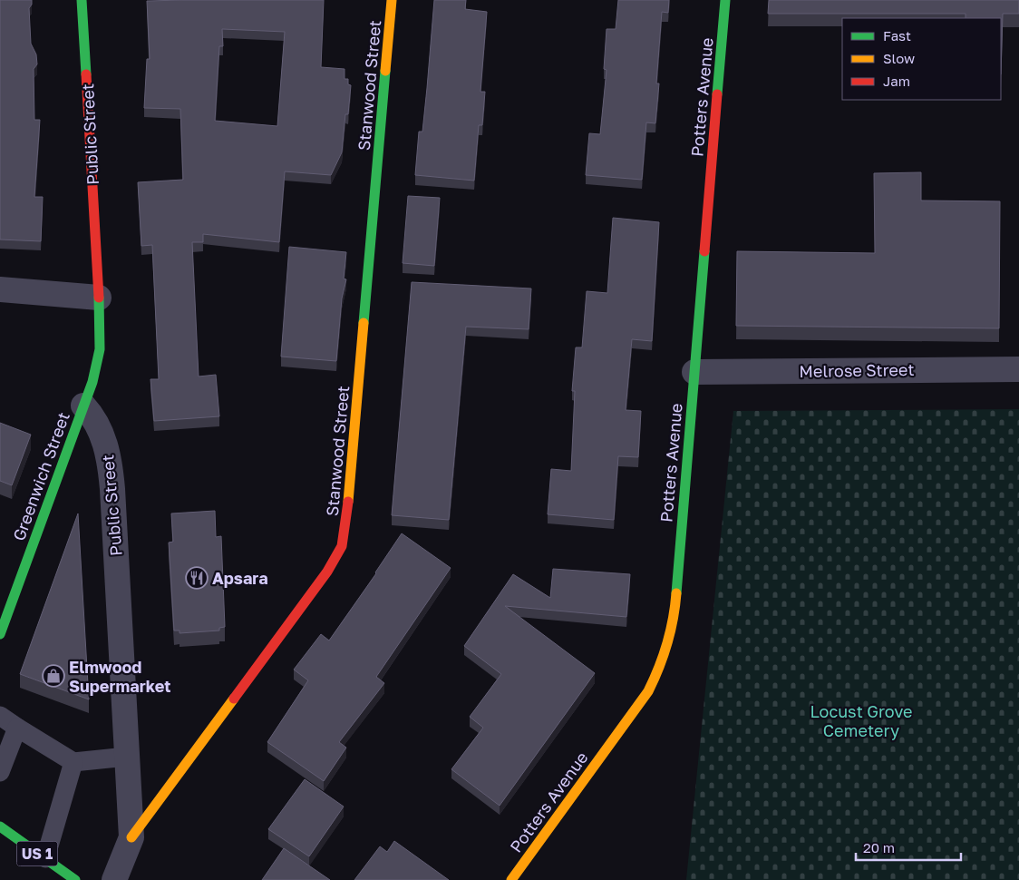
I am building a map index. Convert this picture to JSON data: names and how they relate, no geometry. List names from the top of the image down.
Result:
{
  "streets": {
    "street": [
      "Stanwood Street",
      "Potters Avenue",
      "Public Street",
      "Melrose Street",
      "Greenwich Street",
      "US 1"
    ]
  },
  "crossings": [
    ["Stanwood Street", "Public Street"],
    ["Potters Avenue", "Melrose Street"],
    ["Public Street", "Greenwich Street"]
  ],
  "parks": ["Locust Grove Cemetery"],
  "places": {
    "restaurant": ["Apsara"],
    "shop": ["Elmwood Supermarket"]
  },
  "legend": ["Fast", "Slow", "Jam"],
  "scale_bar": "20 m"
}
